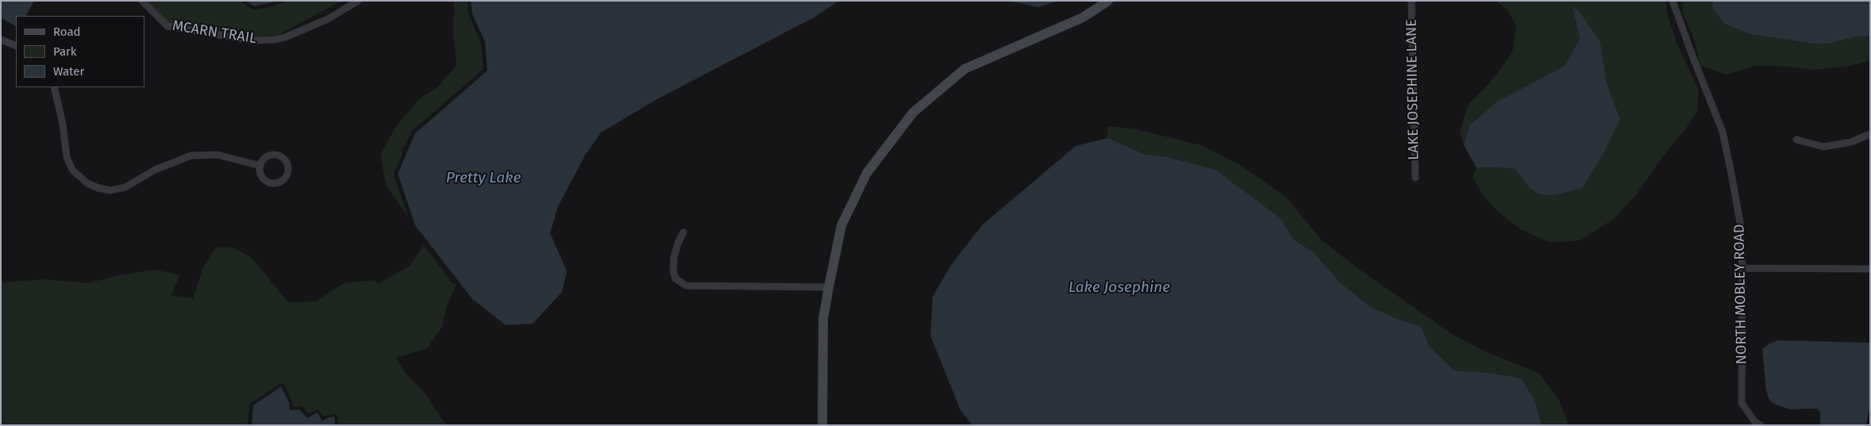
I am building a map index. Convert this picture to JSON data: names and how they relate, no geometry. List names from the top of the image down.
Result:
{
  "streets": {
    "street": ["MCARN TRAIL", "LAKE JOSEPHINE LANE", "NORTH MOBLEY ROAD"]
  },
  "water": ["Pretty Lake", "Lake Josephine"],
  "legend": ["Road", "Park", "Water"]
}
